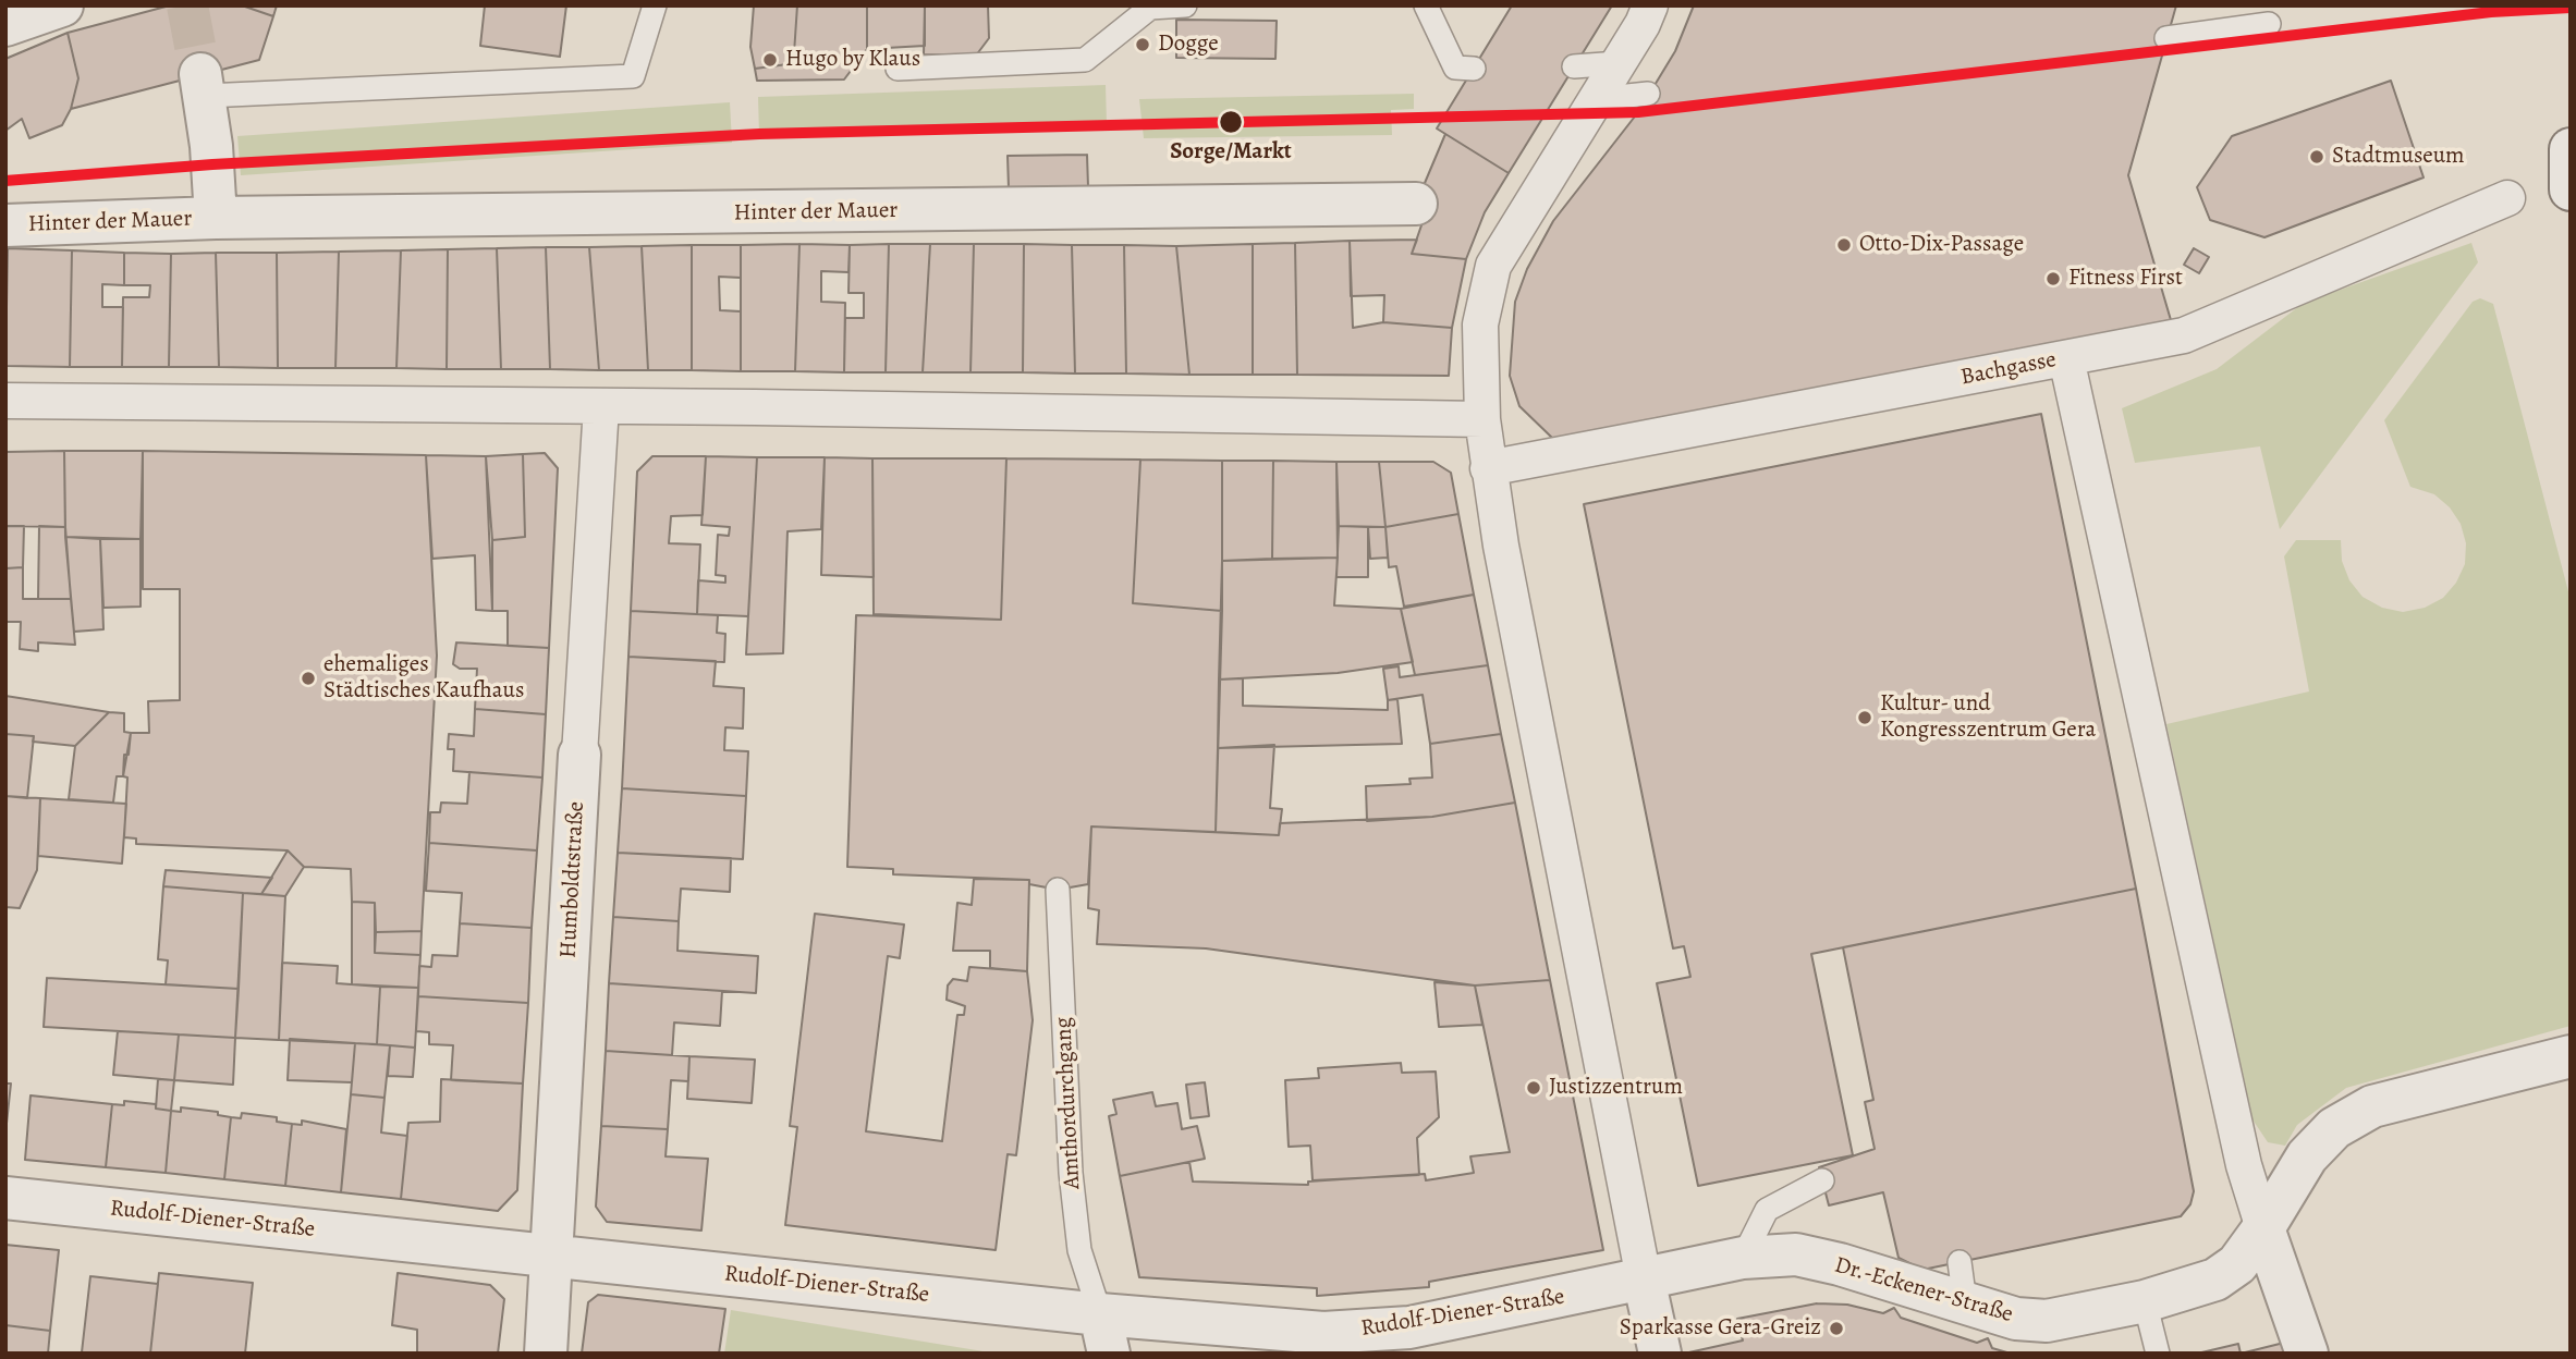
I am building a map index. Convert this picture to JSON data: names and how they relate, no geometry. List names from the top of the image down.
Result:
{
  "streets": {
    "street": [
      "Hinter der Mauer",
      "Bachgasse",
      "Humboldtstraße",
      "Rudolf-Diener-Straße",
      "Dr.-Eckener-Straße"
    ],
    "lane": ["Amthordurchgang"]
  },
  "crossings": [
    ["Humboldtstraße", "Rudolf-Diener-Straße"],
    ["Amthordurchgang", "Rudolf-Diener-Straße"],
    ["Rudolf-Diener-Straße", "Dr.-Eckener-Straße"]
  ],
  "places": [
    "Dogge",
    "Hugo by Klaus",
    "Sorge/Markt",
    "Stadtmuseum",
    "Otto-Dix-Passage",
    "Fitness First",
    "ehemaliges Städtisches Kaufhaus",
    "Kultur- und Kongresszentrum Gera",
    "Justizzentrum",
    "Sparkasse Gera-Greiz"
  ]
}
